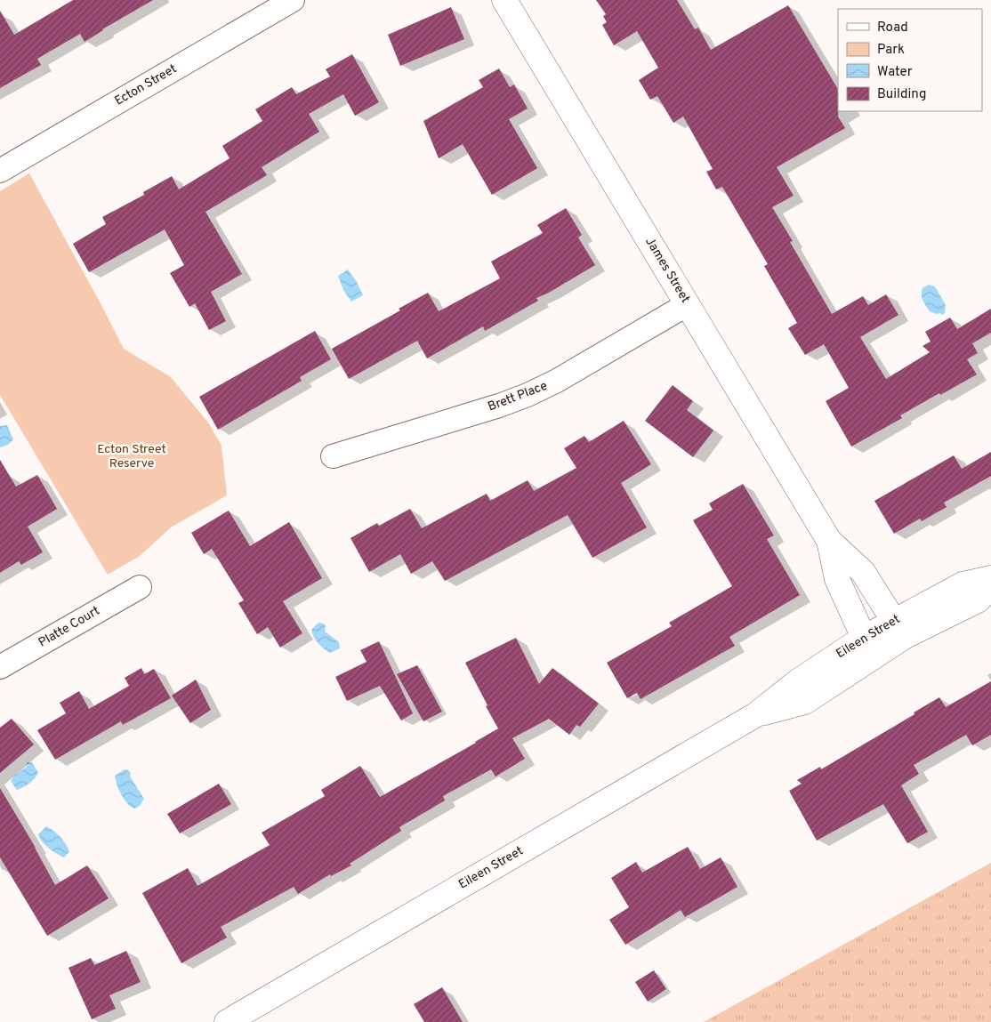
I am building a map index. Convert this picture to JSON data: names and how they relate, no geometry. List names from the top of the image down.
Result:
{
  "streets": {
    "street": [
      "Ecton Street",
      "James Street",
      "Brett Place",
      "Platte Court",
      "Eileen Street"
    ]
  },
  "crossings": [
    ["James Street", "Brett Place"],
    ["James Street", "Eileen Street"]
  ],
  "parks": ["Ecton Street Reserve"],
  "legend": [
    "Road",
    "Park",
    "Water",
    "Building"
  ]
}
